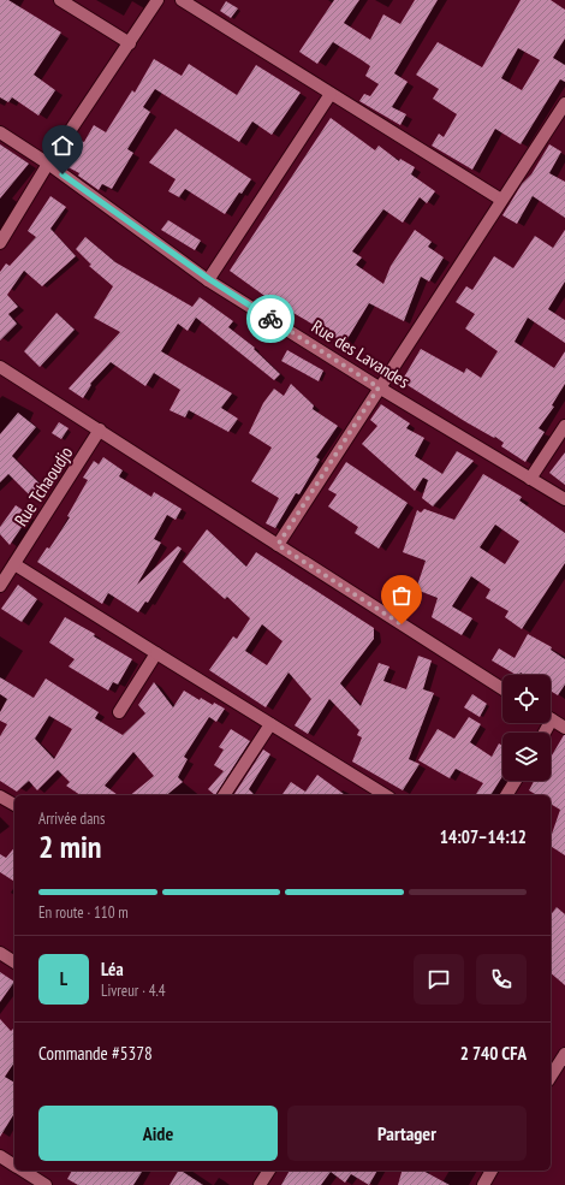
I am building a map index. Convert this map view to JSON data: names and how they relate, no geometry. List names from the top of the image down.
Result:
{
  "streets": {
    "street": ["Rue des Lavandes", "Rue Tchaoudjo"]
  },
  "page": {
    "heading": ["2 min", "Arrivée dans", "14:07–14:12"],
    "panel": [
      "Léa",
      "Livreur · 4.4",
      "Commande #5378",
      "2 740 CFA"
    ],
    "bar": "En route · 110 m",
    "round": "L",
    "buttons": ["Aide", "Partager"]
  }
}
